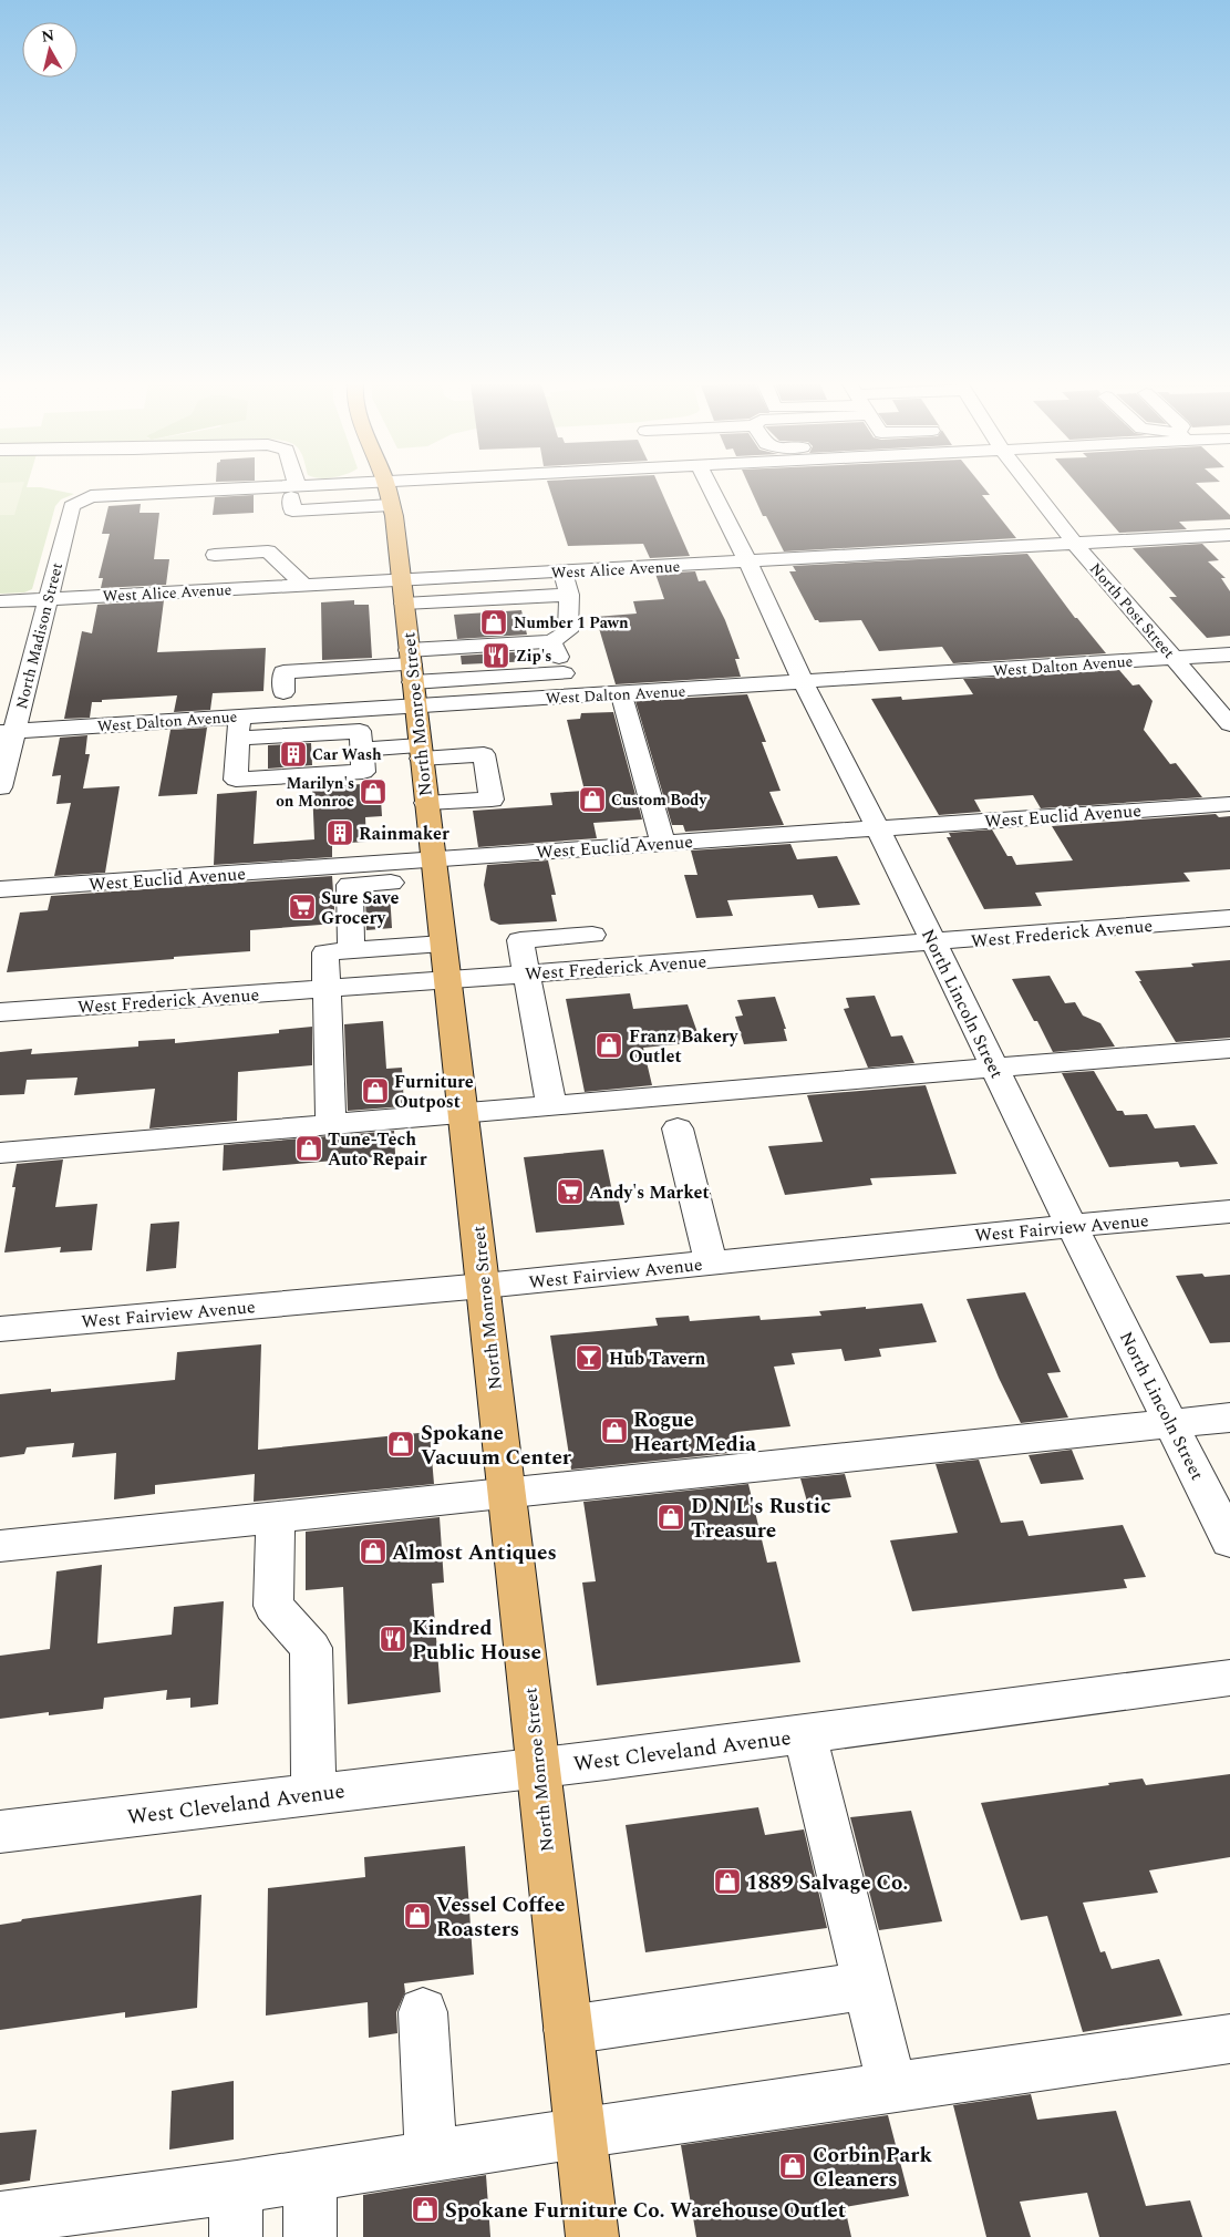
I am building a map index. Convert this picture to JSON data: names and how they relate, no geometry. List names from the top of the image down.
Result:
{
  "streets": {
    "main road": ["North Monroe Street"],
    "street": [
      "West Alice Avenue",
      "North Post Street",
      "North Madison Street",
      "West Dalton Avenue",
      "West Euclid Avenue",
      "West Frederick Avenue",
      "North Lincoln Street",
      "West Fairview Avenue",
      "West Cleveland Avenue"
    ]
  },
  "crossings": [
    ["West Alice Avenue", "North Post Street"],
    ["West Alice Avenue", "North Madison Street"],
    ["West Alice Avenue", "North Monroe Street"],
    ["West Alice Avenue", "North Lincoln Street"],
    ["North Post Street", "West Dalton Avenue"],
    ["North Madison Street", "West Dalton Avenue"],
    ["West Dalton Avenue", "North Monroe Street"],
    ["West Dalton Avenue", "North Lincoln Street"],
    ["North Monroe Street", "West Euclid Avenue"],
    ["North Monroe Street", "West Frederick Avenue"],
    ["North Monroe Street", "West Fairview Avenue"],
    ["North Monroe Street", "West Cleveland Avenue"],
    ["West Euclid Avenue", "North Lincoln Street"],
    ["West Frederick Avenue", "North Lincoln Street"],
    ["North Lincoln Street", "West Fairview Avenue"]
  ],
  "places": {
    "shop": [
      "Number 1 Pawn",
      "Marilyn's on Monroe",
      "Custom Body",
      "Franz Bakery Outlet",
      "Furniture Outpost",
      "Tune-Tech Auto Repair",
      "Rogue Heart Media",
      "Spokane Vacuum Center",
      "D N L's Rustic Treasure",
      "Almost Antiques",
      "1889 Salvage Co.",
      "Vessel Coffee Roasters",
      "Corbin Park Cleaners",
      "Spokane Furniture Co. Warehouse Outlet"
    ],
    "restaurant": ["Zip's", "Kindred Public House"],
    "building": ["Car Wash", "Rainmaker"],
    "supermarket": ["Sure Save Grocery", "Andy's Market"],
    "bar": ["Hub Tavern"]
  },
  "north": "top"
}
